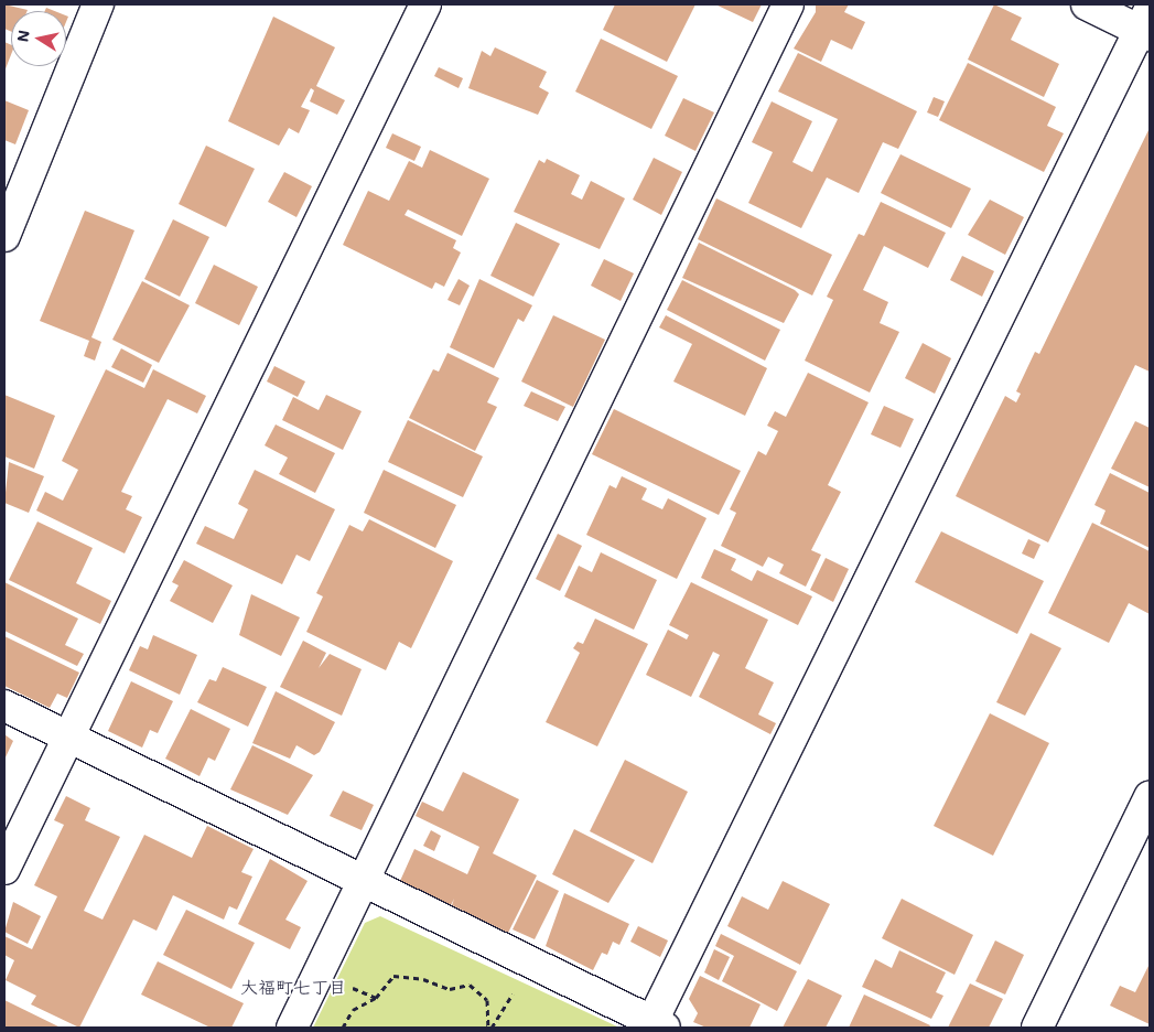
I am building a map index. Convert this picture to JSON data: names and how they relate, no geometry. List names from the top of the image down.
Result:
{
  "districts": ["大福町七丁目"],
  "north": "left"
}
